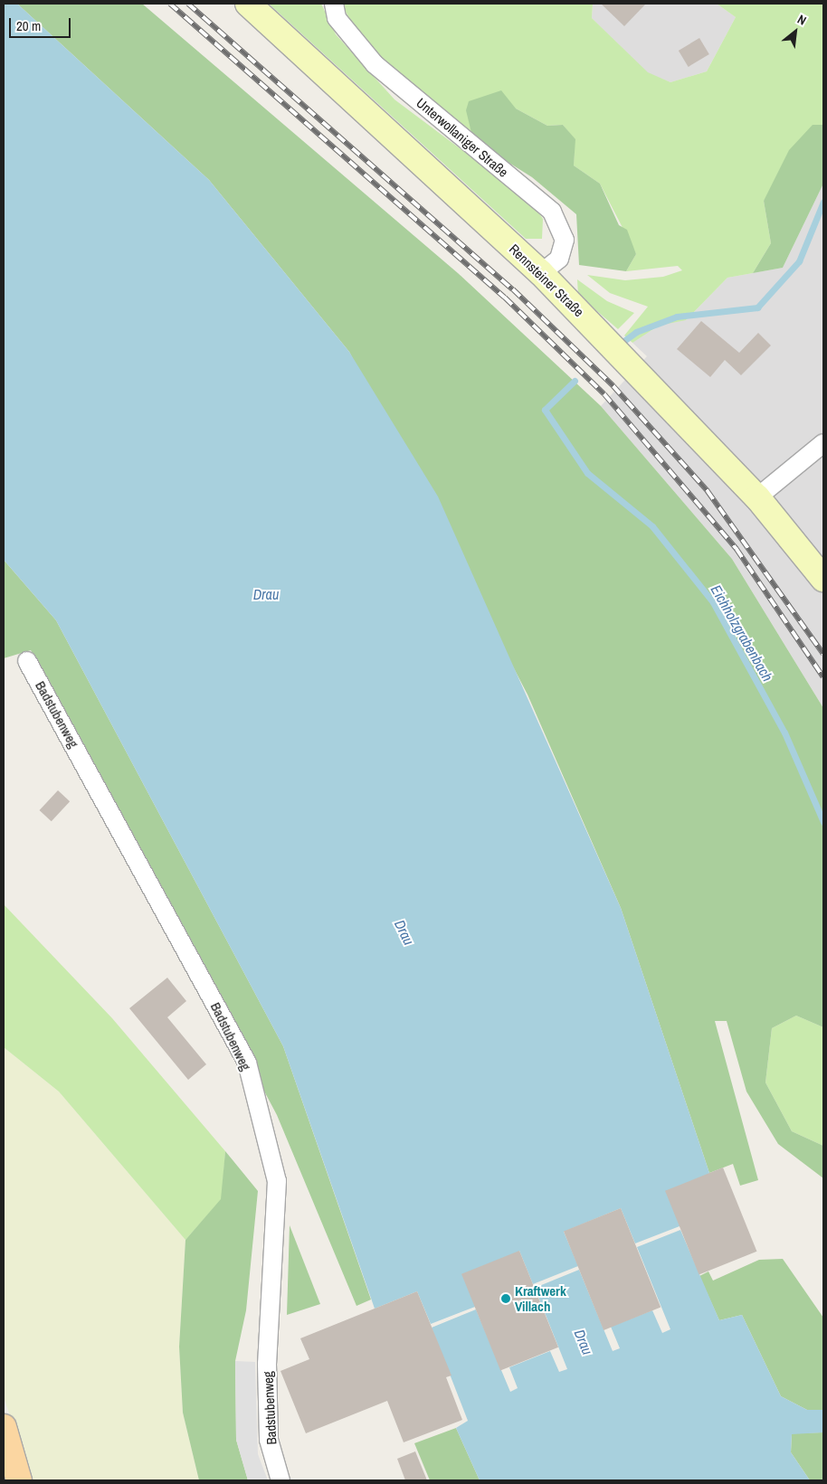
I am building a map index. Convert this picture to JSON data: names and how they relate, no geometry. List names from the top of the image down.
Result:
{
  "streets": {
    "main road": ["Rennsteiner Straße"],
    "street": ["Unterwollaniger Straße", "Badstubenweg"]
  },
  "crossings": [
    ["Unterwollaniger Straße", "Rennsteiner Straße"]
  ],
  "water": ["Drau", "Eichholzgrabenbach"],
  "places": ["Kraftwerk Villach"],
  "scale_bar": "20 m",
  "north": "top right"
}
